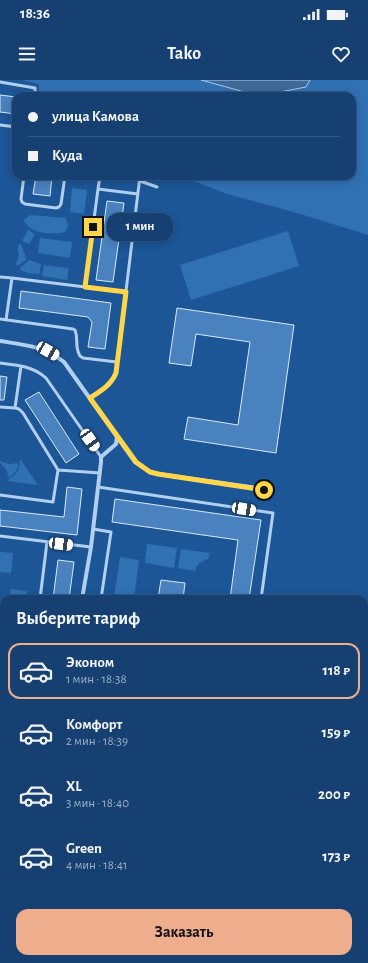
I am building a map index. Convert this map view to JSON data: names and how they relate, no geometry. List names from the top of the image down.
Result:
{
  "page": {
    "status": "18:36",
    "header": "Tako",
    "banner": ["улица Камова", "Куда"],
    "bubble": "1 мин",
    "heading": "Выберите тариф",
    "list": [
      {
        "name": "Эконом",
        "note": "1 мин · 18:38",
        "value": "118 ₽"
      },
      {
        "name": "Комфорт",
        "note": "2 мин · 18:39",
        "value": "159 ₽"
      },
      {
        "name": "XL",
        "note": "3 мин · 18:40",
        "value": "200 ₽"
      },
      {
        "name": "Green",
        "note": "4 мин · 18:41",
        "value": "173 ₽"
      }
    ],
    "buttons": "Заказать"
  }
}
